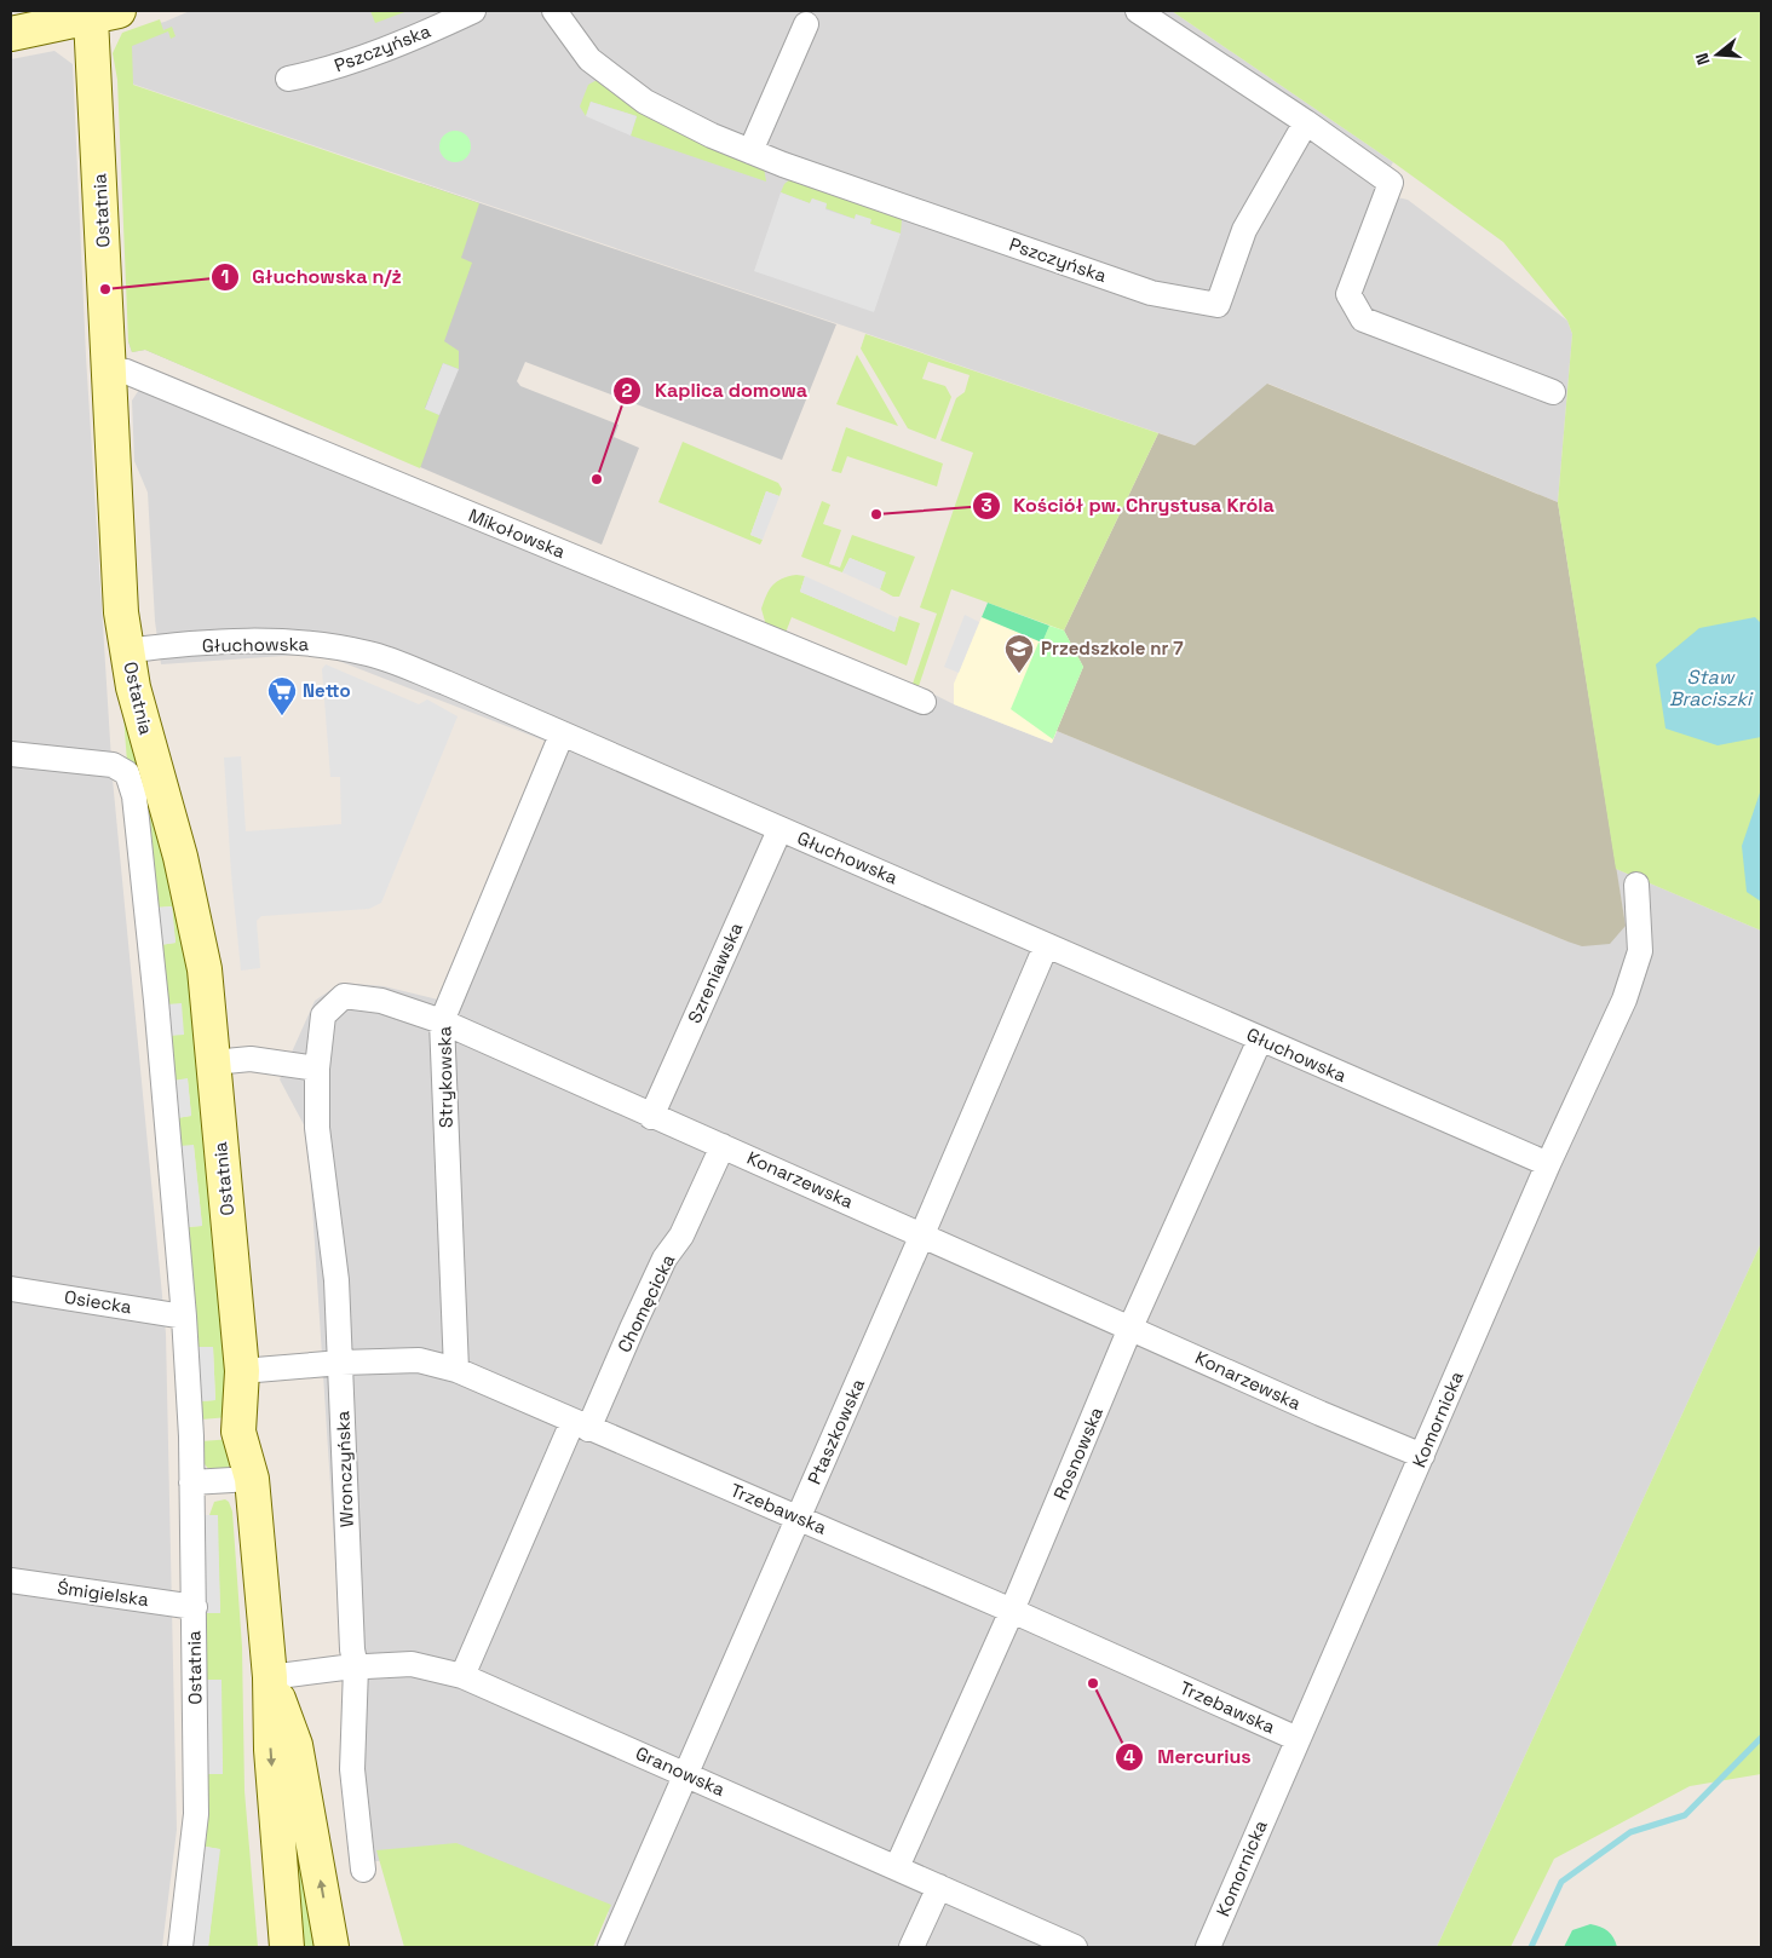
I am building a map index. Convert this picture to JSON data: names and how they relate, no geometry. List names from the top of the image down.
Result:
{
  "streets": {
    "street": [
      "Pszczyńska",
      "Ostatnia",
      "Mikołowska",
      "Głuchowska",
      "Szreniawska",
      "Strykowska",
      "Konarzewska",
      "Osiecka",
      "Chomęcicka",
      "Komornicka",
      "Ptaszkowska",
      "Rosnowska",
      "Wronczyńska",
      "Trzebawska",
      "Śmigielska",
      "Granowska"
    ]
  },
  "crossings": [
    ["Ostatnia", "Mikołowska"],
    ["Ostatnia", "Głuchowska"],
    ["Ostatnia", "Osiecka"],
    ["Ostatnia", "Trzebawska"],
    ["Ostatnia", "Śmigielska"],
    ["Ostatnia", "Granowska"],
    ["Głuchowska", "Szreniawska"],
    ["Głuchowska", "Strykowska"],
    ["Głuchowska", "Komornicka"],
    ["Głuchowska", "Ptaszkowska"],
    ["Głuchowska", "Rosnowska"],
    ["Szreniawska", "Konarzewska"],
    ["Strykowska", "Konarzewska"],
    ["Strykowska", "Trzebawska"],
    ["Konarzewska", "Chomęcicka"],
    ["Konarzewska", "Komornicka"],
    ["Konarzewska", "Ptaszkowska"],
    ["Konarzewska", "Rosnowska"],
    ["Konarzewska", "Wronczyńska"],
    ["Chomęcicka", "Trzebawska"],
    ["Chomęcicka", "Granowska"],
    ["Komornicka", "Trzebawska"],
    ["Ptaszkowska", "Trzebawska"],
    ["Ptaszkowska", "Granowska"],
    ["Rosnowska", "Trzebawska"],
    ["Rosnowska", "Granowska"],
    ["Wronczyńska", "Trzebawska"],
    ["Wronczyńska", "Granowska"]
  ],
  "water": ["Staw Braciszki"],
  "places": {
    "other": [
      "Głuchowska n/ż",
      "Kaplica domowa",
      "Kościół pw. Chrystusa Króla",
      "Mercurius"
    ],
    "school or university": ["Przedszkole nr 7"],
    "supermarket": ["Netto"]
  },
  "north": "left"
}
